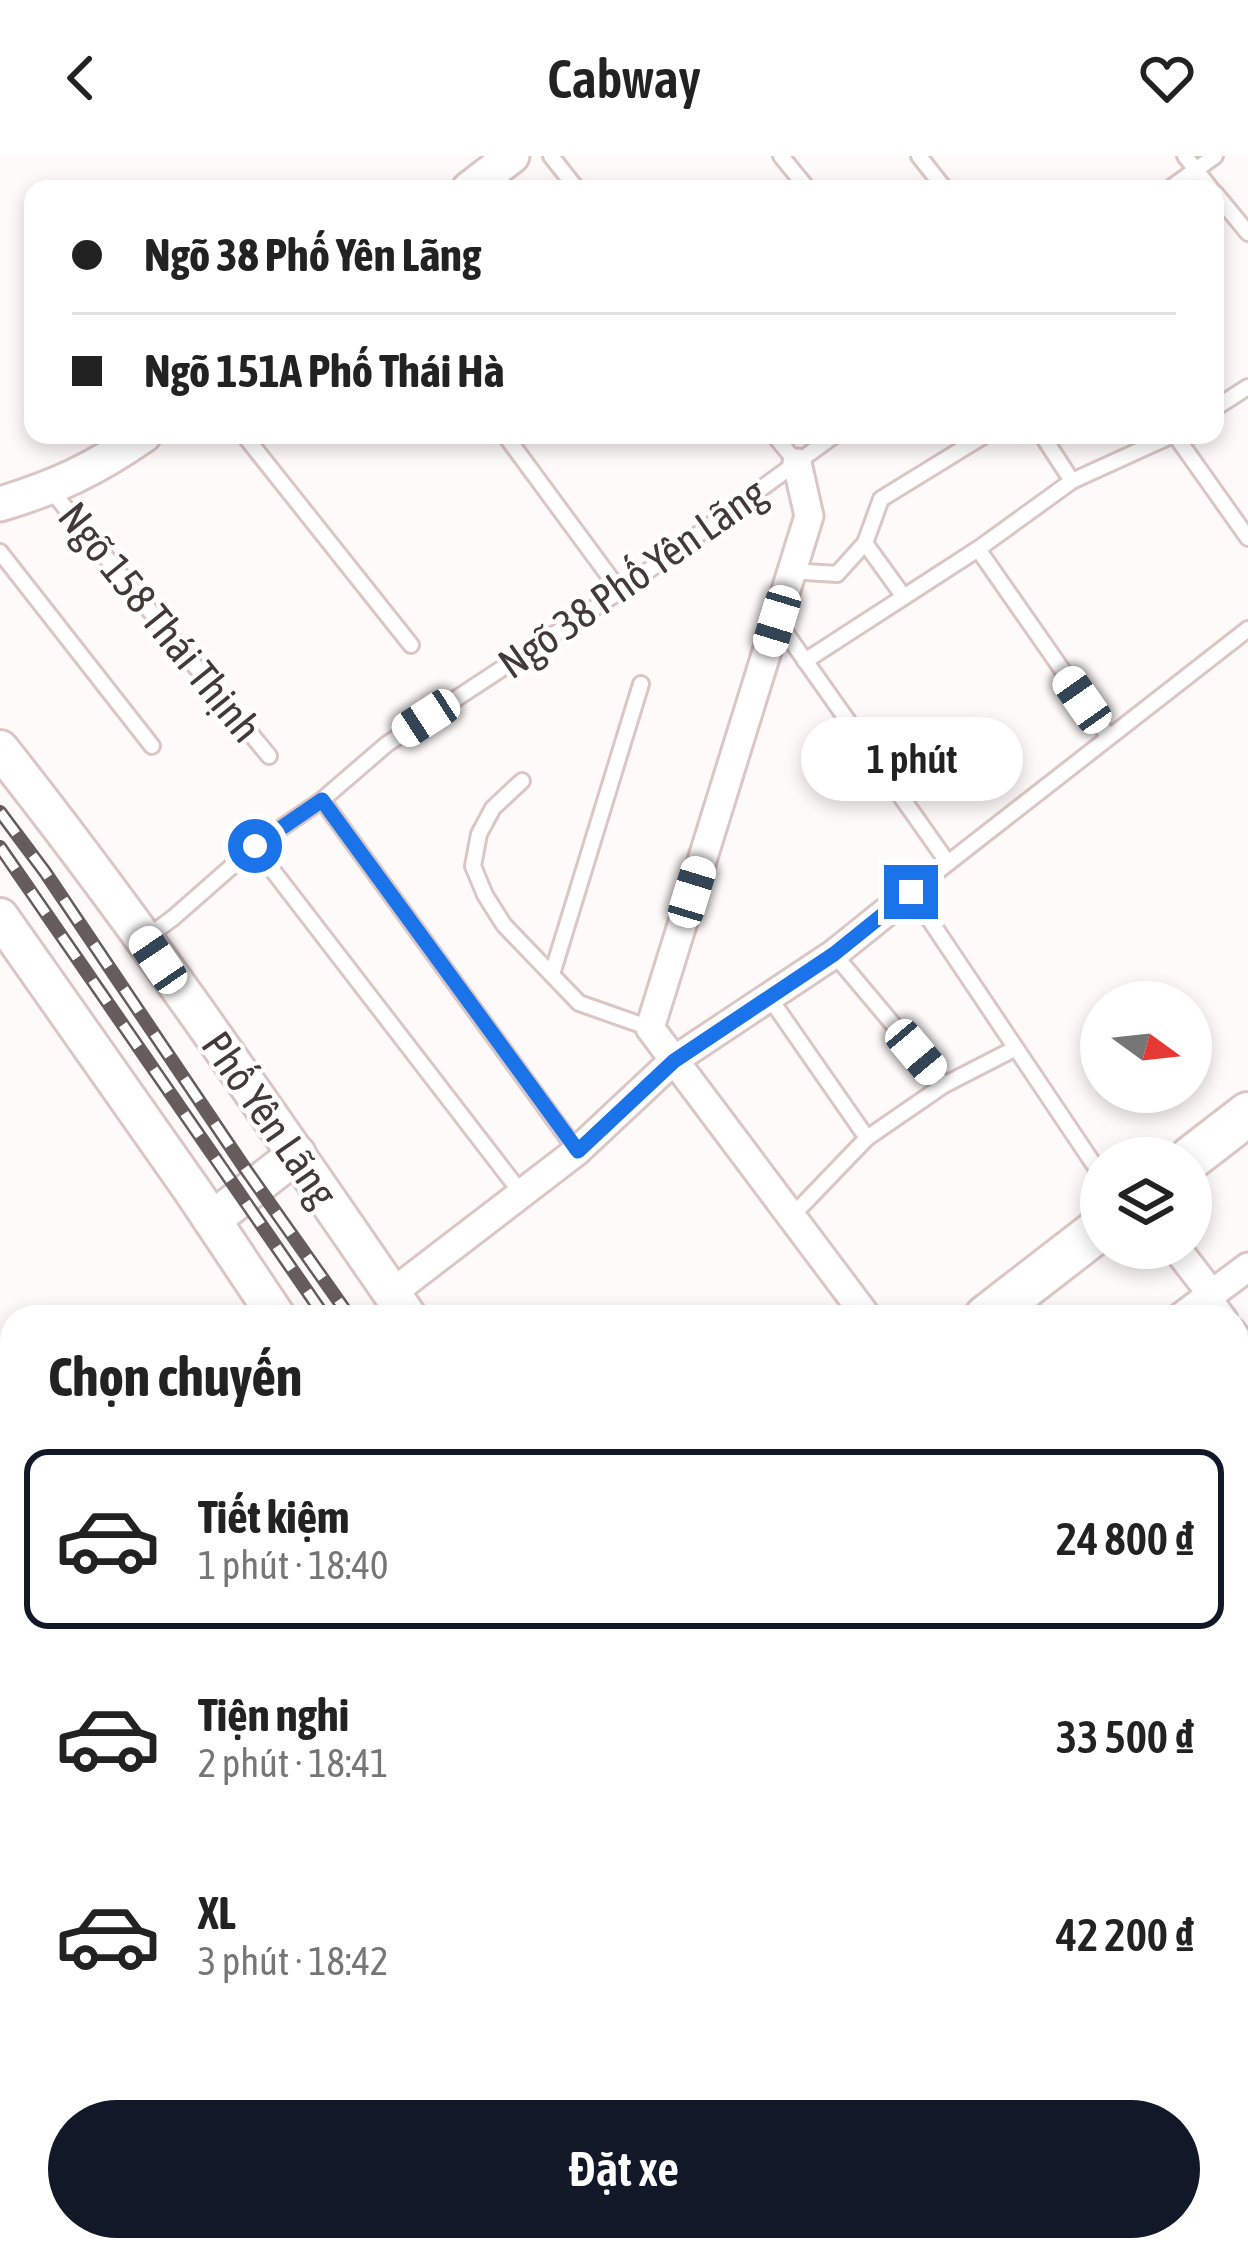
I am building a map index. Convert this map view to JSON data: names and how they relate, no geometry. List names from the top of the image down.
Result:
{
  "streets": {
    "main road": ["Phố Yên Lãng"],
    "lane": ["Ngõ 38 Phố Yên Lãng", "Ngõ 158 Thái Thịnh"]
  },
  "crossings": [
    ["Ngõ 38 Phố Yên Lãng", "Phố Yên Lãng"]
  ],
  "north": "right",
  "page": {
    "header": "Cabway",
    "banner": ["Ngõ 38 Phố Yên Lãng", "Ngõ 151A Phố Thái Hà"],
    "bubble": "1 phút",
    "heading": "Chọn chuyến",
    "list": [
      {
        "name": "Tiết kiệm",
        "note": "1 phút · 18:40",
        "value": "24 800 ₫"
      },
      {
        "name": "Tiện nghi",
        "note": "2 phút · 18:41",
        "value": "33 500 ₫"
      },
      {
        "name": "XL",
        "note": "3 phút · 18:42",
        "value": "42 200 ₫"
      }
    ],
    "buttons": "Đặt xe"
  }
}
